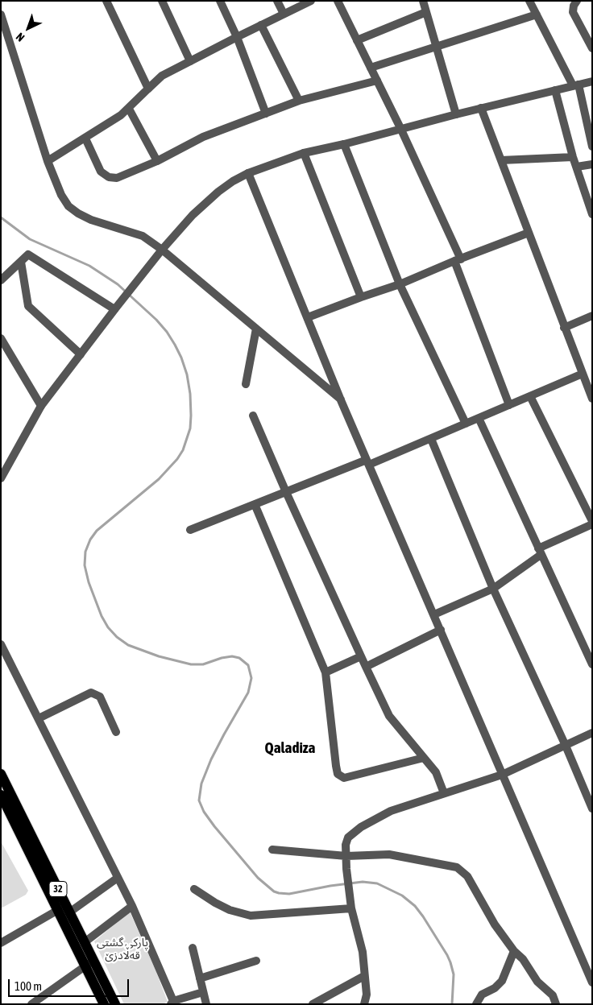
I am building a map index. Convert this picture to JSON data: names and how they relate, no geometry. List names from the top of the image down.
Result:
{
  "streets": {
    "main road": ["32"]
  },
  "districts": ["Qaladiza"],
  "parks": ["پارکی گشتی قەڵادزێ"],
  "scale_bar": "100 m",
  "north": "bottom left"
}
